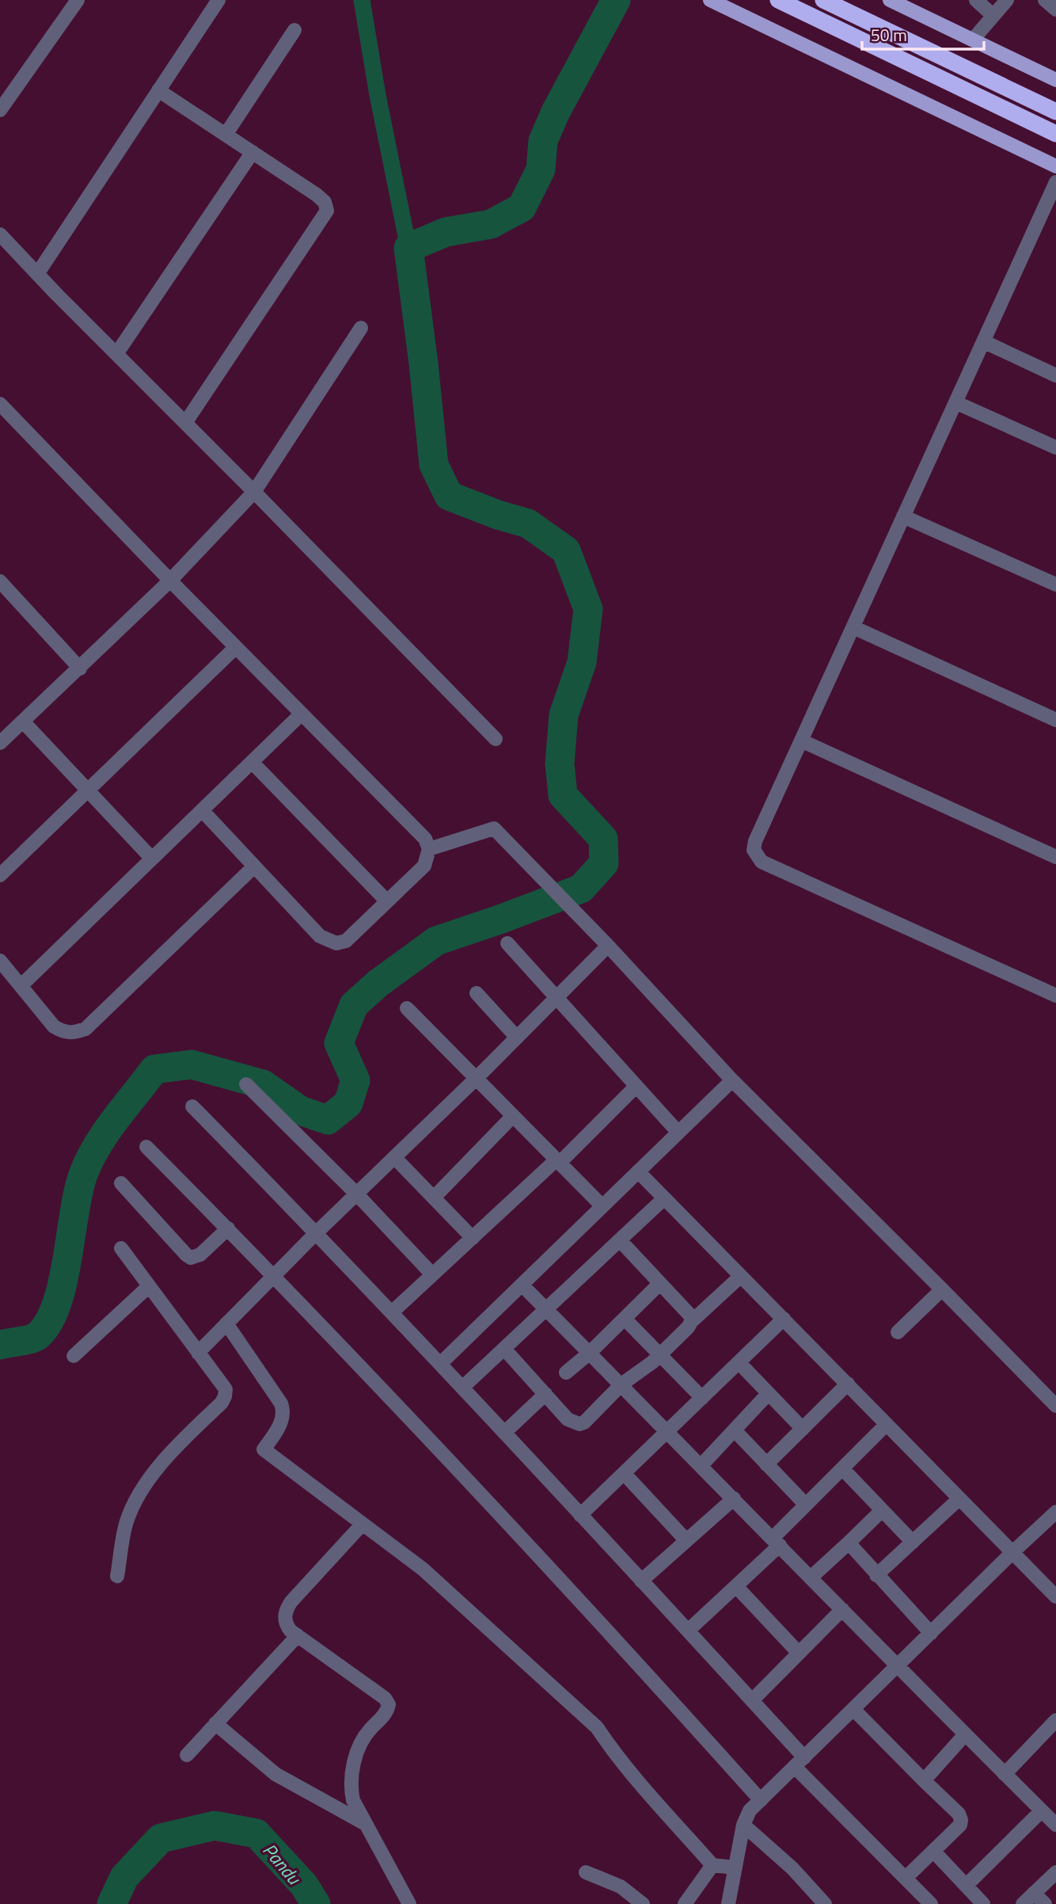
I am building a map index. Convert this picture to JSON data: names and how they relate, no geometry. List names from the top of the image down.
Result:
{
  "water": ["Pandu"],
  "scale_bar": "50 m"
}
